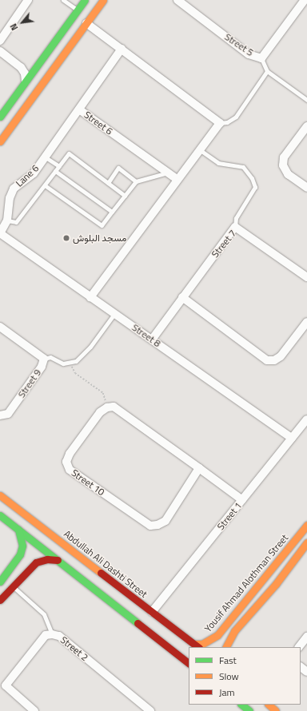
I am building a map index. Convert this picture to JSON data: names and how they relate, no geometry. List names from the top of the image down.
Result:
{
  "streets": {
    "street": [
      "Street 5",
      "Street 6",
      "Lane 6",
      "Street 7",
      "Street 8",
      "Street 9",
      "Street 10",
      "Street 1",
      "Abdullah Ali Dashti Street",
      "Yousif Ahmad Alothman Street",
      "Street 2"
    ]
  },
  "crossings": [
    ["Street 6", "Lane 6"],
    ["Lane 6", "Street 8"],
    ["Street 7", "Street 8"],
    ["Street 8", "Street 1"],
    ["Street 1", "Abdullah Ali Dashti Street"],
    ["Abdullah Ali Dashti Street", "Yousif Ahmad Alothman Street"]
  ],
  "places": ["مسجد البلوش"],
  "legend": ["Fast", "Slow", "Jam"],
  "north": "bottom left"
}
